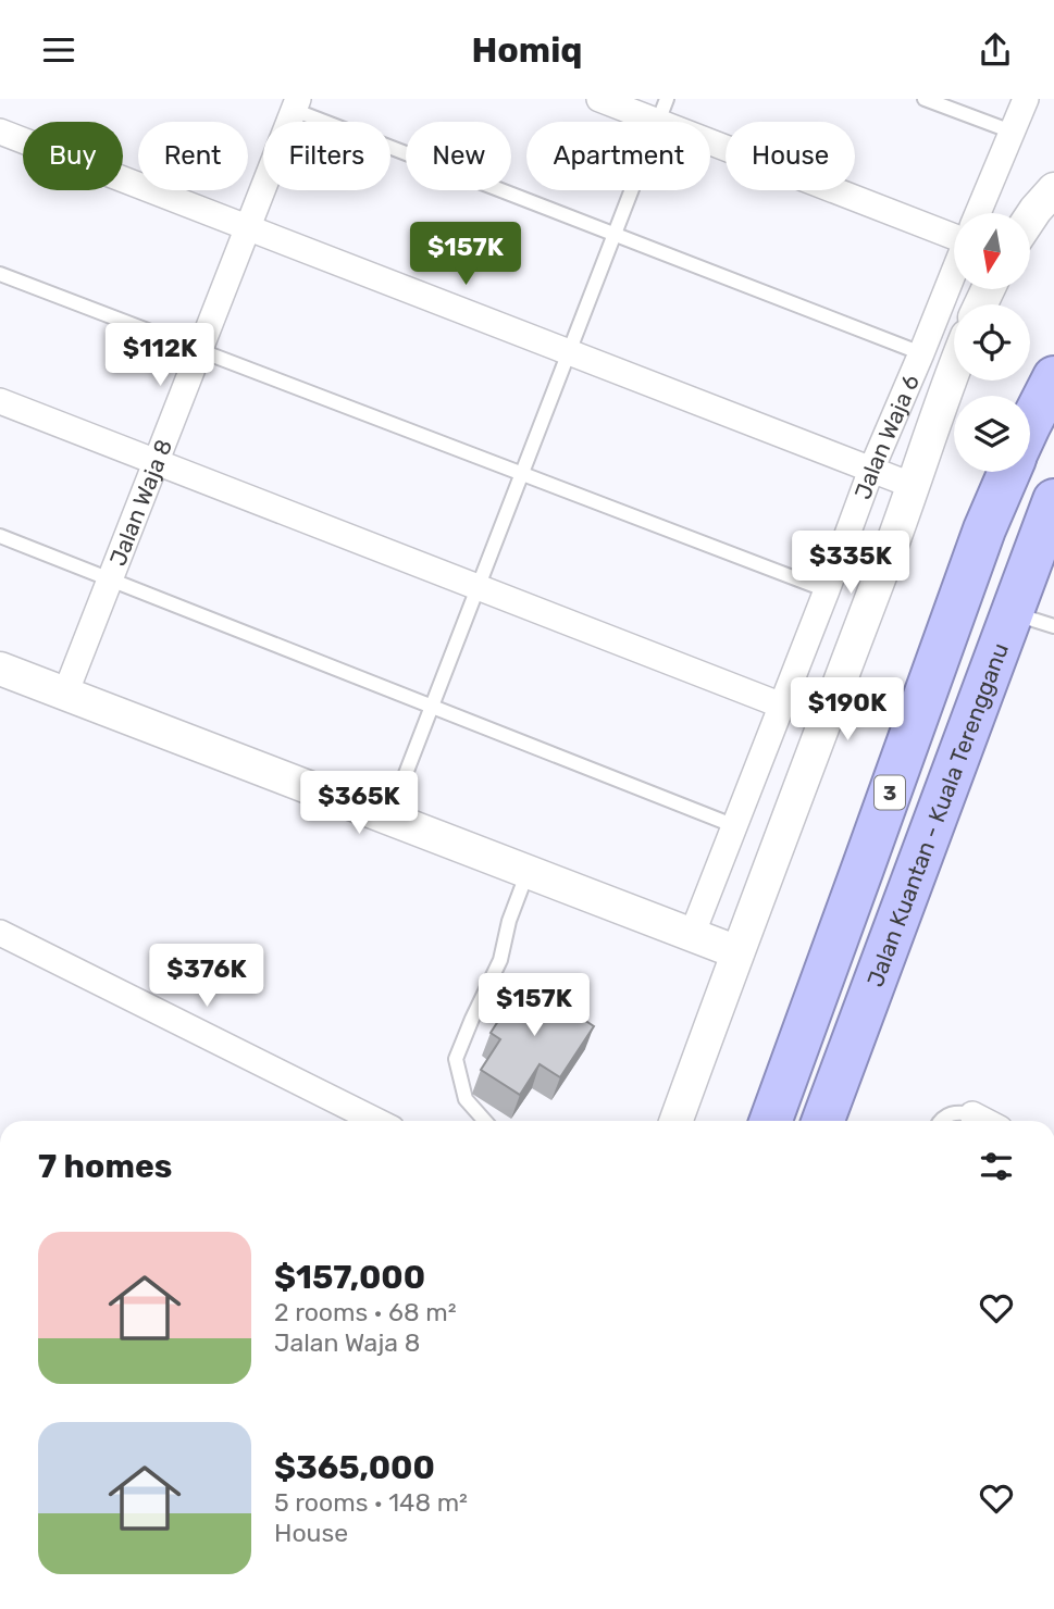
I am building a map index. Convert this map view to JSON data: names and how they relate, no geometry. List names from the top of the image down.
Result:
{
  "streets": {
    "highway": ["3", "Jalan Kuantan - Kuala Terengganu"],
    "street": ["Jalan Waja 6", "Jalan Waja 8"]
  },
  "north": "bottom",
  "page": {
    "header": "Homiq",
    "chip": [
      "Buy",
      "Rent",
      "Filters",
      "New",
      "Apartment",
      "House"
    ],
    "price": [
      "$157K",
      "$112K",
      "$335K",
      "$190K",
      "$365K",
      "$376K",
      "$157K"
    ],
    "heading": "7 homes",
    "list": [
      {
        "name": "$157,000",
        "note": "2 rooms · 68 m² · Jalan Waja 8"
      },
      {
        "name": "$365,000",
        "note": "5 rooms · 148 m² · House"
      }
    ]
  }
}
